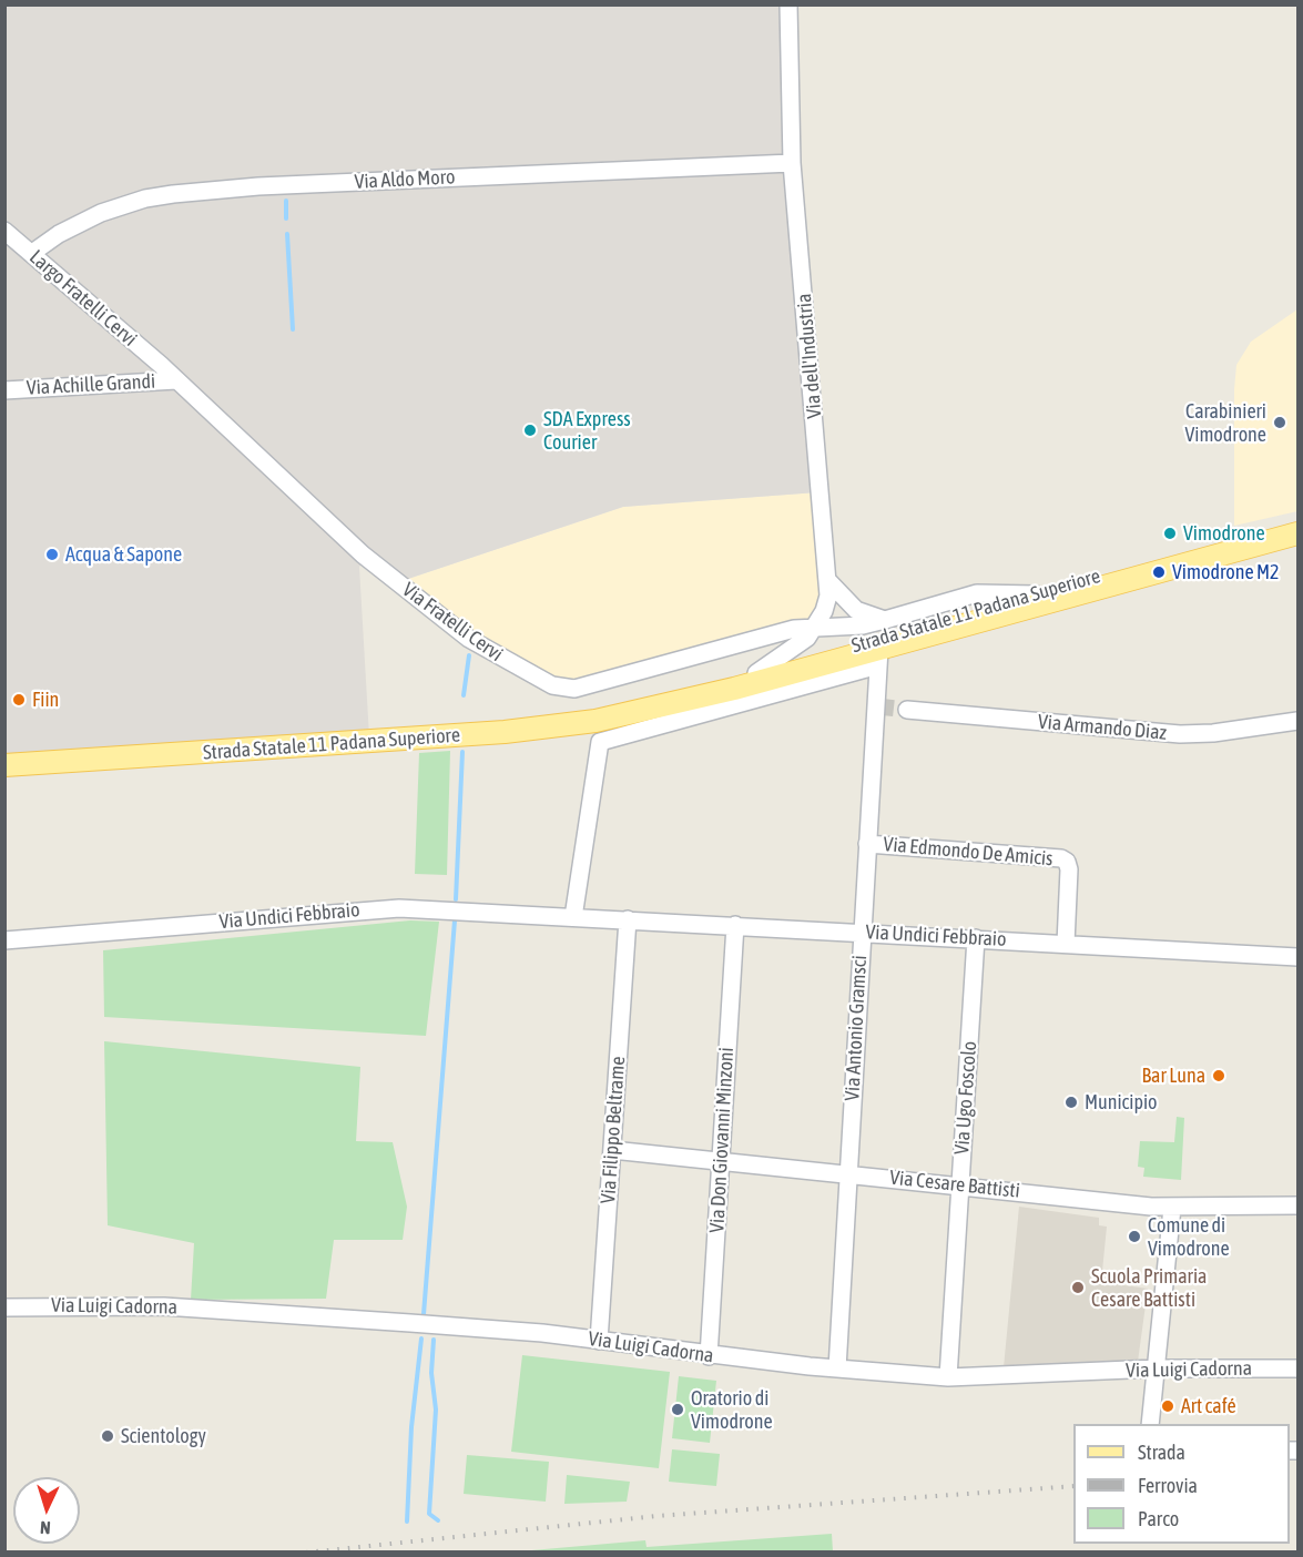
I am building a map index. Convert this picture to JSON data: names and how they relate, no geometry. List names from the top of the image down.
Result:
{
  "streets": {
    "main road": ["Strada Statale 11 Padana Superiore"],
    "street": [
      "Via Aldo Moro",
      "Largo Fratelli Cervi",
      "Via dell'Industria",
      "Via Achille Grandi",
      "Via Fratelli Cervi",
      "Via Armando Diaz",
      "Via Edmondo De Amicis",
      "Via Undici Febbraio",
      "Via Antonio Gramsci",
      "Via Ugo Foscolo",
      "Via Filippo Beltrame",
      "Via Don Giovanni Minzoni",
      "Via Cesare Battisti",
      "Via Luigi Cadorna"
    ]
  },
  "crossings": [
    ["Via Aldo Moro", "Largo Fratelli Cervi"],
    ["Via Aldo Moro", "Via dell'Industria"],
    ["Largo Fratelli Cervi", "Via Fratelli Cervi"],
    ["Via dell'Industria", "Strada Statale 11 Padana Superiore"],
    ["Via dell'Industria", "Via Fratelli Cervi"],
    ["Via Achille Grandi", "Via Fratelli Cervi"],
    ["Strada Statale 11 Padana Superiore", "Via Fratelli Cervi"],
    ["Strada Statale 11 Padana Superiore", "Via Antonio Gramsci"],
    ["Via Edmondo De Amicis", "Via Undici Febbraio"],
    ["Via Edmondo De Amicis", "Via Antonio Gramsci"],
    ["Via Undici Febbraio", "Via Antonio Gramsci"],
    ["Via Undici Febbraio", "Via Ugo Foscolo"],
    ["Via Undici Febbraio", "Via Filippo Beltrame"],
    ["Via Undici Febbraio", "Via Don Giovanni Minzoni"],
    ["Via Antonio Gramsci", "Via Cesare Battisti"],
    ["Via Antonio Gramsci", "Via Luigi Cadorna"],
    ["Via Ugo Foscolo", "Via Cesare Battisti"],
    ["Via Ugo Foscolo", "Via Luigi Cadorna"],
    ["Via Filippo Beltrame", "Via Cesare Battisti"],
    ["Via Filippo Beltrame", "Via Luigi Cadorna"],
    ["Via Don Giovanni Minzoni", "Via Cesare Battisti"],
    ["Via Don Giovanni Minzoni", "Via Luigi Cadorna"]
  ],
  "places": [
    "Carabinieri Vimodrone",
    "SDA Express Courier",
    "Vimodrone",
    "Acqua & Sapone",
    "Vimodrone M2",
    "Fiin",
    "Bar Luna",
    "Municipio",
    "Comune di Vimodrone",
    "Scuola Primaria Cesare Battisti",
    "Art café",
    "Oratorio di Vimodrone",
    "Scientology"
  ],
  "legend": ["Strada", "Ferrovia", "Parco"],
  "north": "bottom"
}
